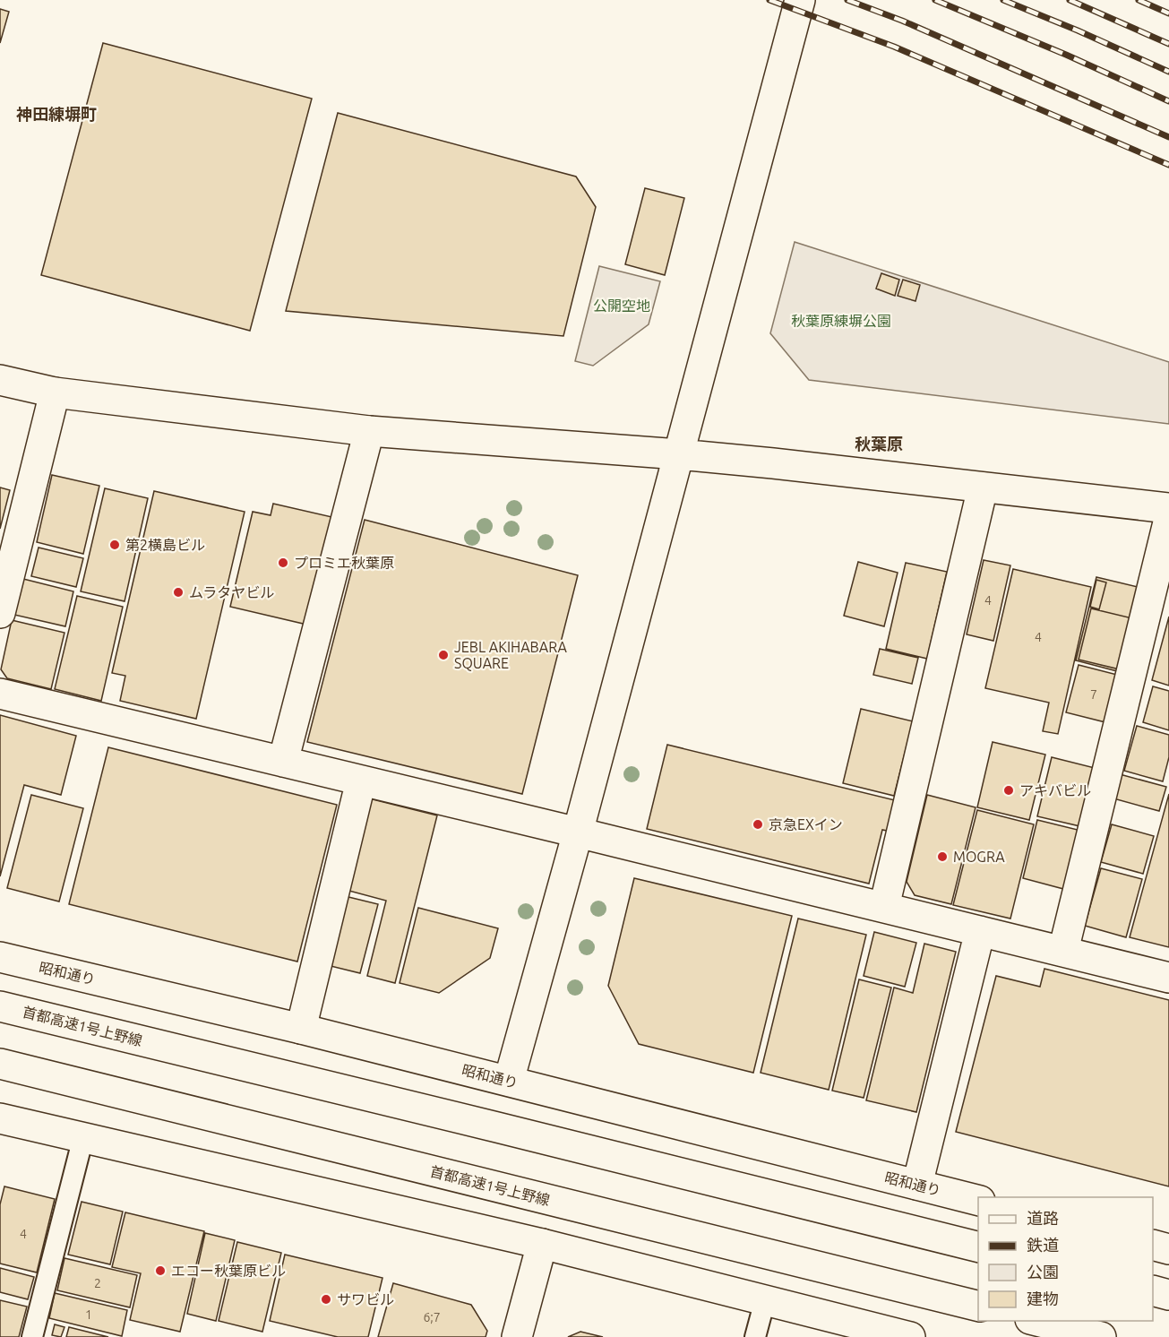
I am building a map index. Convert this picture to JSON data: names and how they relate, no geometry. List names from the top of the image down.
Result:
{
  "streets": {
    "main road": ["昭和通り", "首都高速1号上野線"]
  },
  "districts": ["神田練塀町", "秋葉原"],
  "parks": ["公開空地", "秋葉原練塀公園"],
  "places": [
    "第2横島ビル",
    "プロミエ秋葉原",
    "ムラタヤビル",
    "JEBL AKIHABARA SQUARE",
    "アキバビル",
    "京急EXイン",
    "MOGRA",
    "エコー秋葉原ビル",
    "サワビル"
  ],
  "house_numbers": [
    "4",
    "4",
    "7",
    "4",
    "2",
    "1",
    "6;7"
  ],
  "legend": [
    "道路",
    "鉄道",
    "公園",
    "建物"
  ]
}
